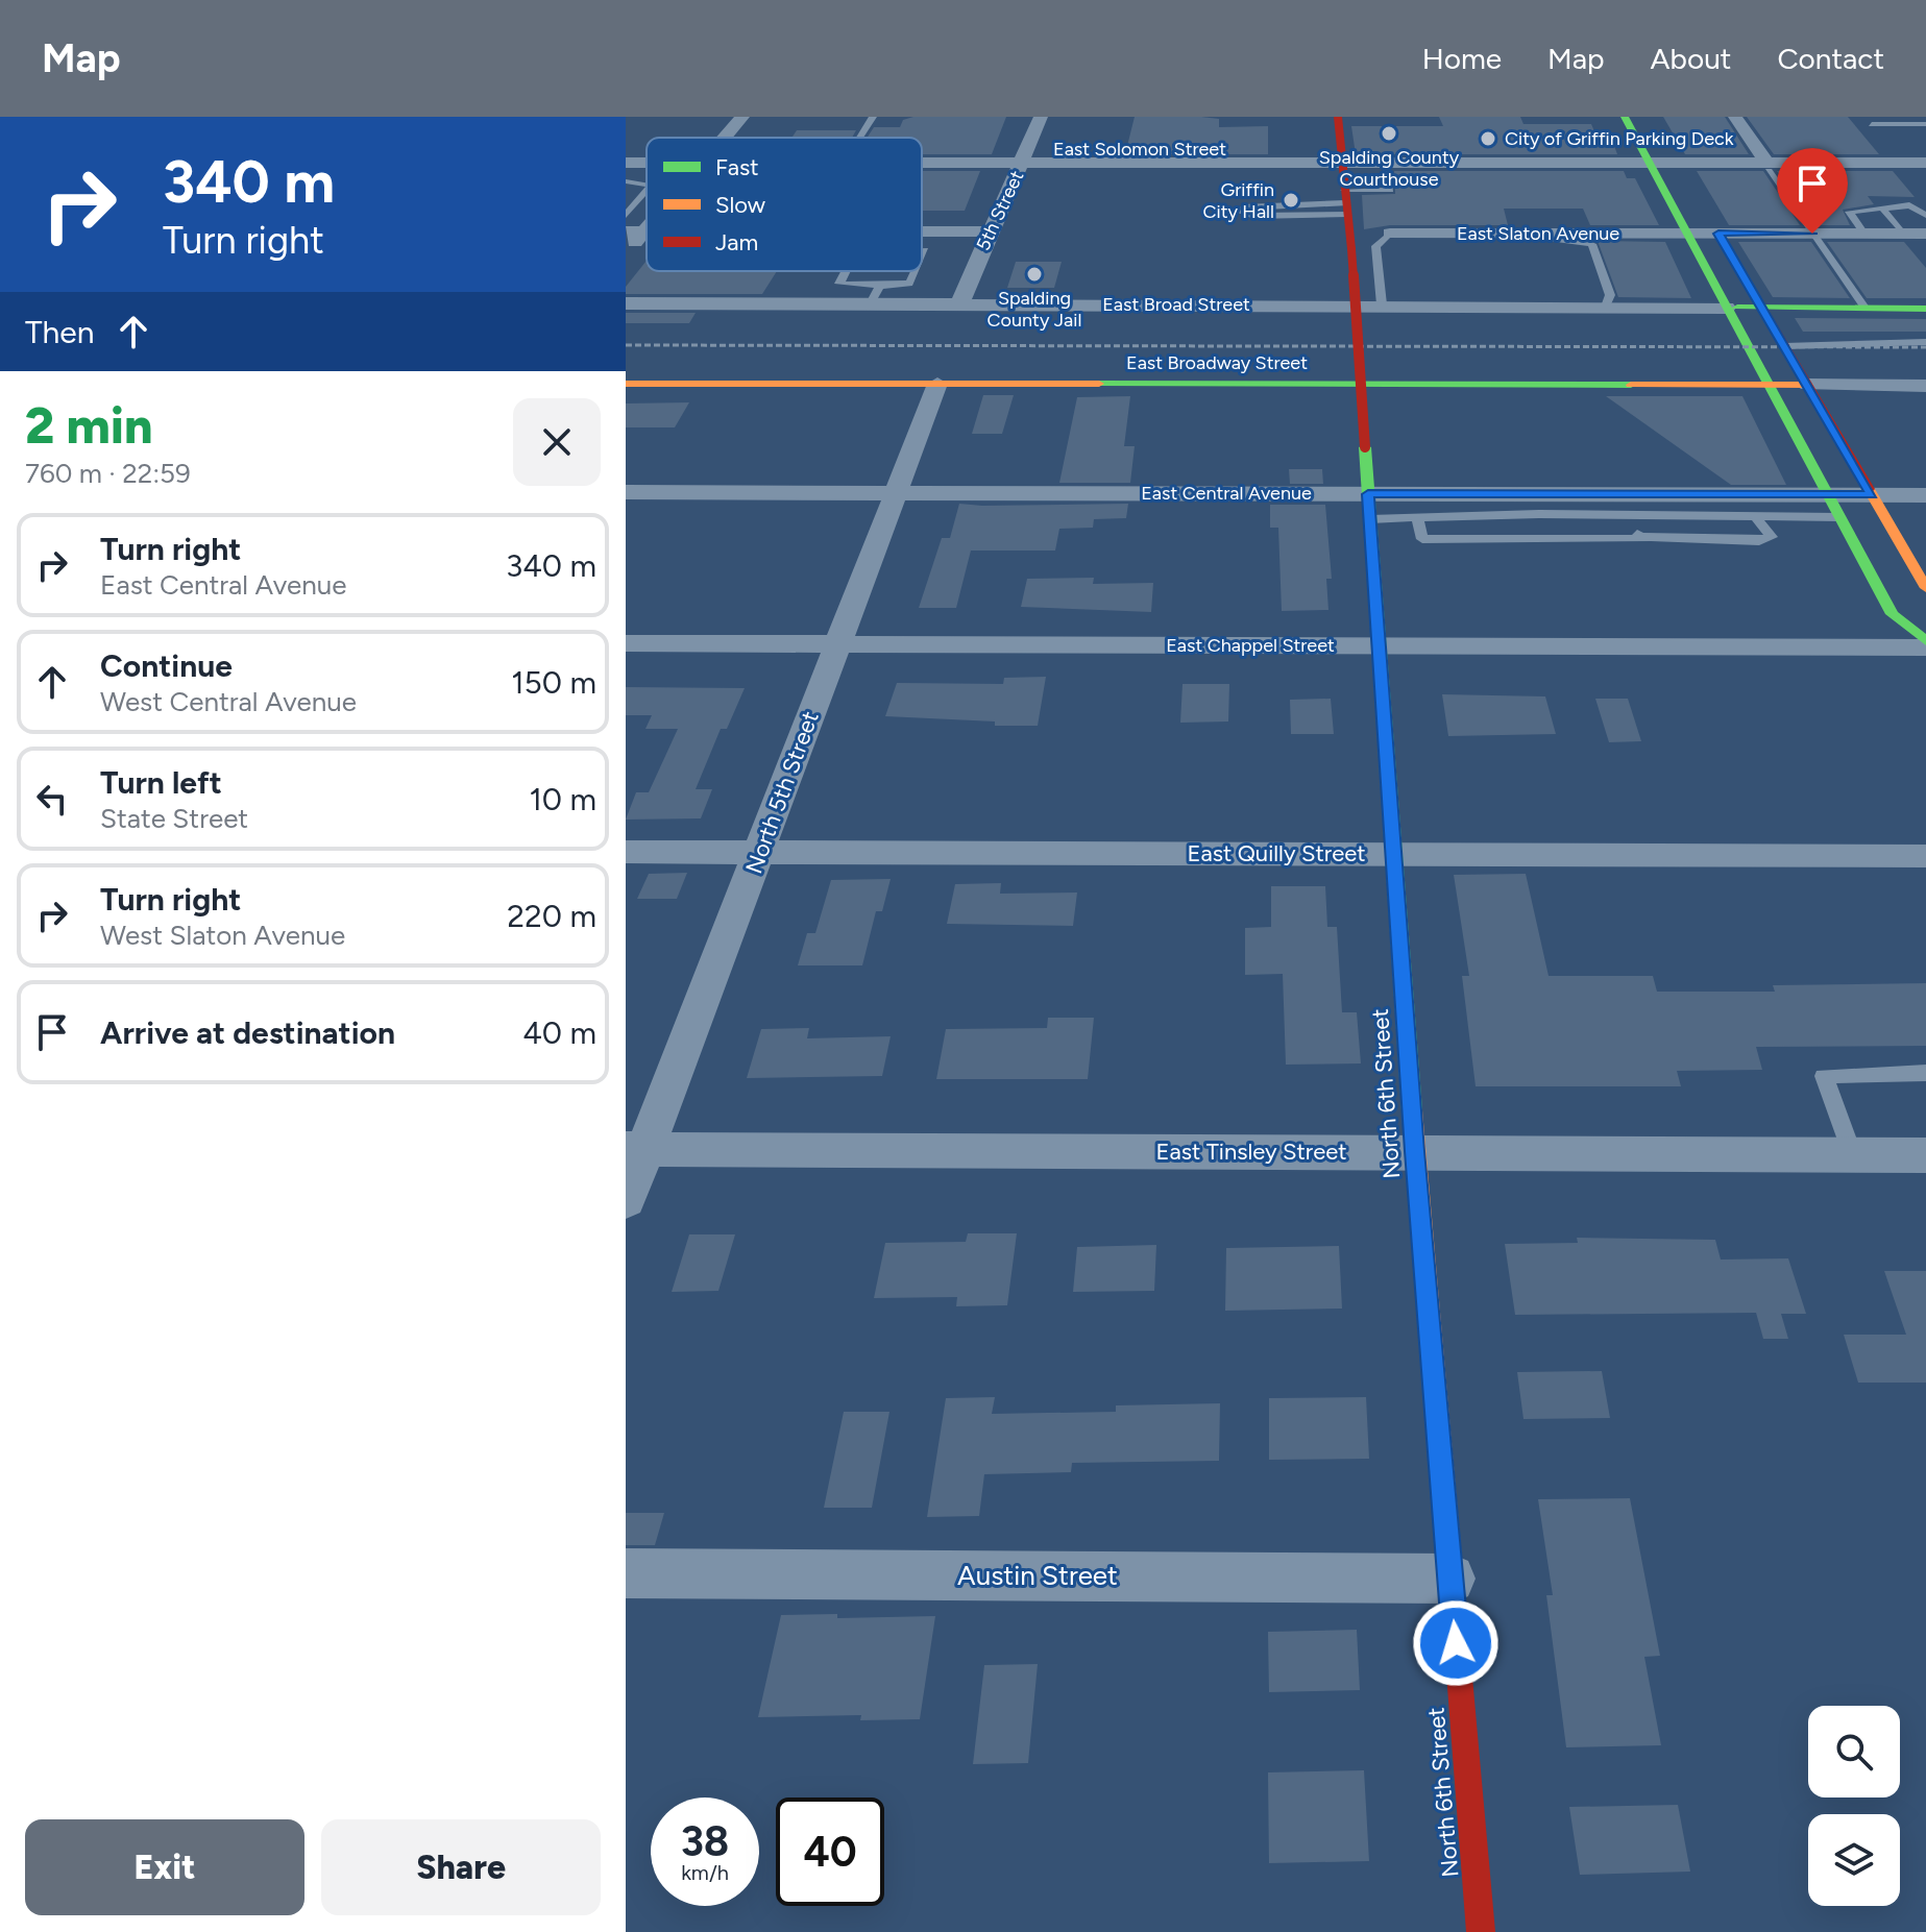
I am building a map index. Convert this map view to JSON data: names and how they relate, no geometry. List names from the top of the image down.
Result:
{
  "streets": {
    "main road": ["East Broadway Street", "North 6th Street"],
    "street": [
      "East Solomon Street",
      "5th Street",
      "East Slaton Avenue",
      "East Broad Street",
      "East Central Avenue",
      "East Chappel Street",
      "North 5th Street",
      "East Quilly Street",
      "East Tinsley Street",
      "Austin Street"
    ]
  },
  "crossings": [
    ["East Solomon Street", "5th Street"],
    ["East Solomon Street", "North 6th Street"],
    ["5th Street", "East Broad Street"],
    ["East Broadway Street", "North 5th Street"],
    ["East Central Avenue", "North 5th Street"],
    ["East Central Avenue", "North 6th Street"],
    ["East Chappel Street", "North 5th Street"],
    ["East Chappel Street", "North 6th Street"],
    ["North 5th Street", "East Quilly Street"],
    ["North 5th Street", "East Tinsley Street"],
    ["East Quilly Street", "North 6th Street"],
    ["North 6th Street", "East Tinsley Street"],
    ["North 6th Street", "Austin Street"]
  ],
  "places": [
    "Spalding County Courthouse",
    "City of Griffin Parking Deck",
    "Griffin City Hall",
    "Spalding County Jail"
  ],
  "legend": ["Fast", "Slow", "Jam"],
  "page": {
    "header": "Map",
    "nav": [
      "Home",
      "Map",
      "About",
      "Contact"
    ],
    "turn": ["340 m", "Turn right"],
    "then": "Then",
    "heading": ["2 min", "760 m · 22:59"],
    "list": [
      {
        "name": "Turn right",
        "note": "East Central Avenue",
        "value": "340 m"
      },
      {
        "name": "Continue",
        "note": "West Central Avenue",
        "value": "150 m"
      },
      {
        "name": "Turn left",
        "note": "State Street",
        "value": "10 m"
      },
      {
        "name": "Turn right",
        "note": "West Slaton Avenue",
        "value": "220 m"
      },
      {
        "name": "Arrive at destination",
        "value": "40 m"
      }
    ],
    "speed": "38 km/h",
    "limit": "40",
    "buttons": ["Exit", "Share"]
  }
}
